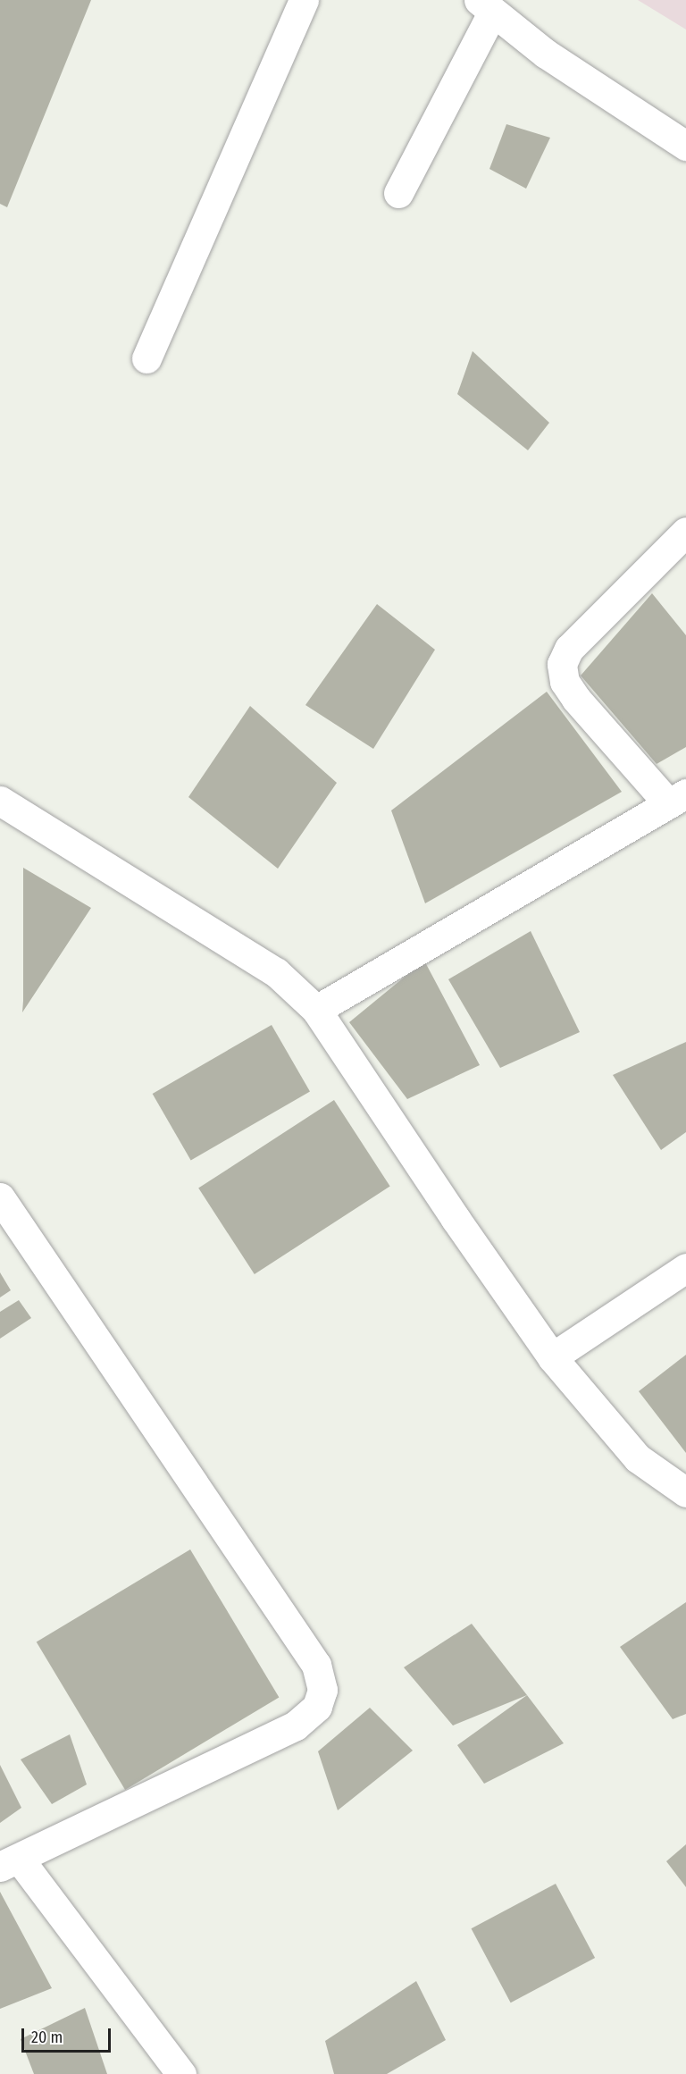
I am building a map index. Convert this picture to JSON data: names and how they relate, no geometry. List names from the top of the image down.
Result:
{
  "scale_bar": "20 m"
}
